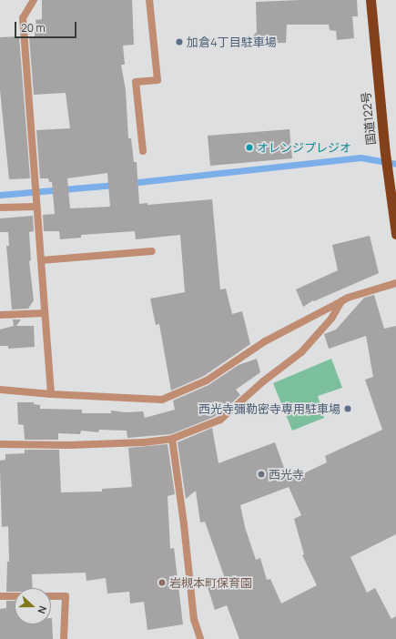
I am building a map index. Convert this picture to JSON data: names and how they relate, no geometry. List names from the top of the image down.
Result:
{
  "streets": {
    "highway": ["国道122号"]
  },
  "places": [
    "加倉4丁目駐車場",
    "オレンジプレジオ",
    "西光寺彌勒密寺専用駐車場",
    "西光寺",
    "岩槻本町保育園"
  ],
  "scale_bar": "20 m",
  "north": "right"
}
